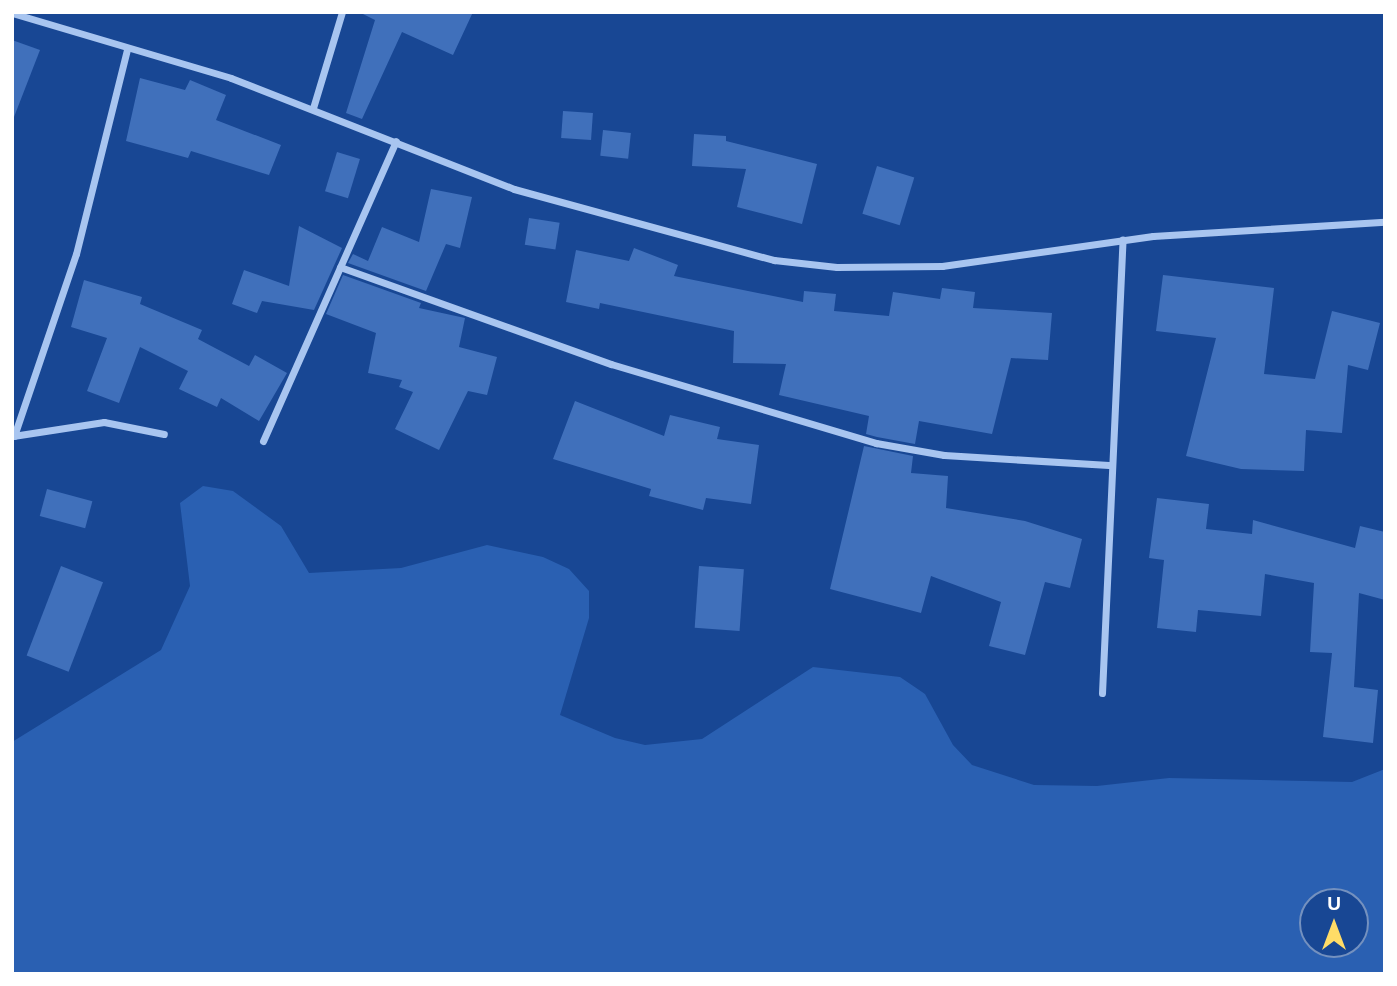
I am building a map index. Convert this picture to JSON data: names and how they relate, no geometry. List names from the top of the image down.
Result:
{
  "north": "top"
}
